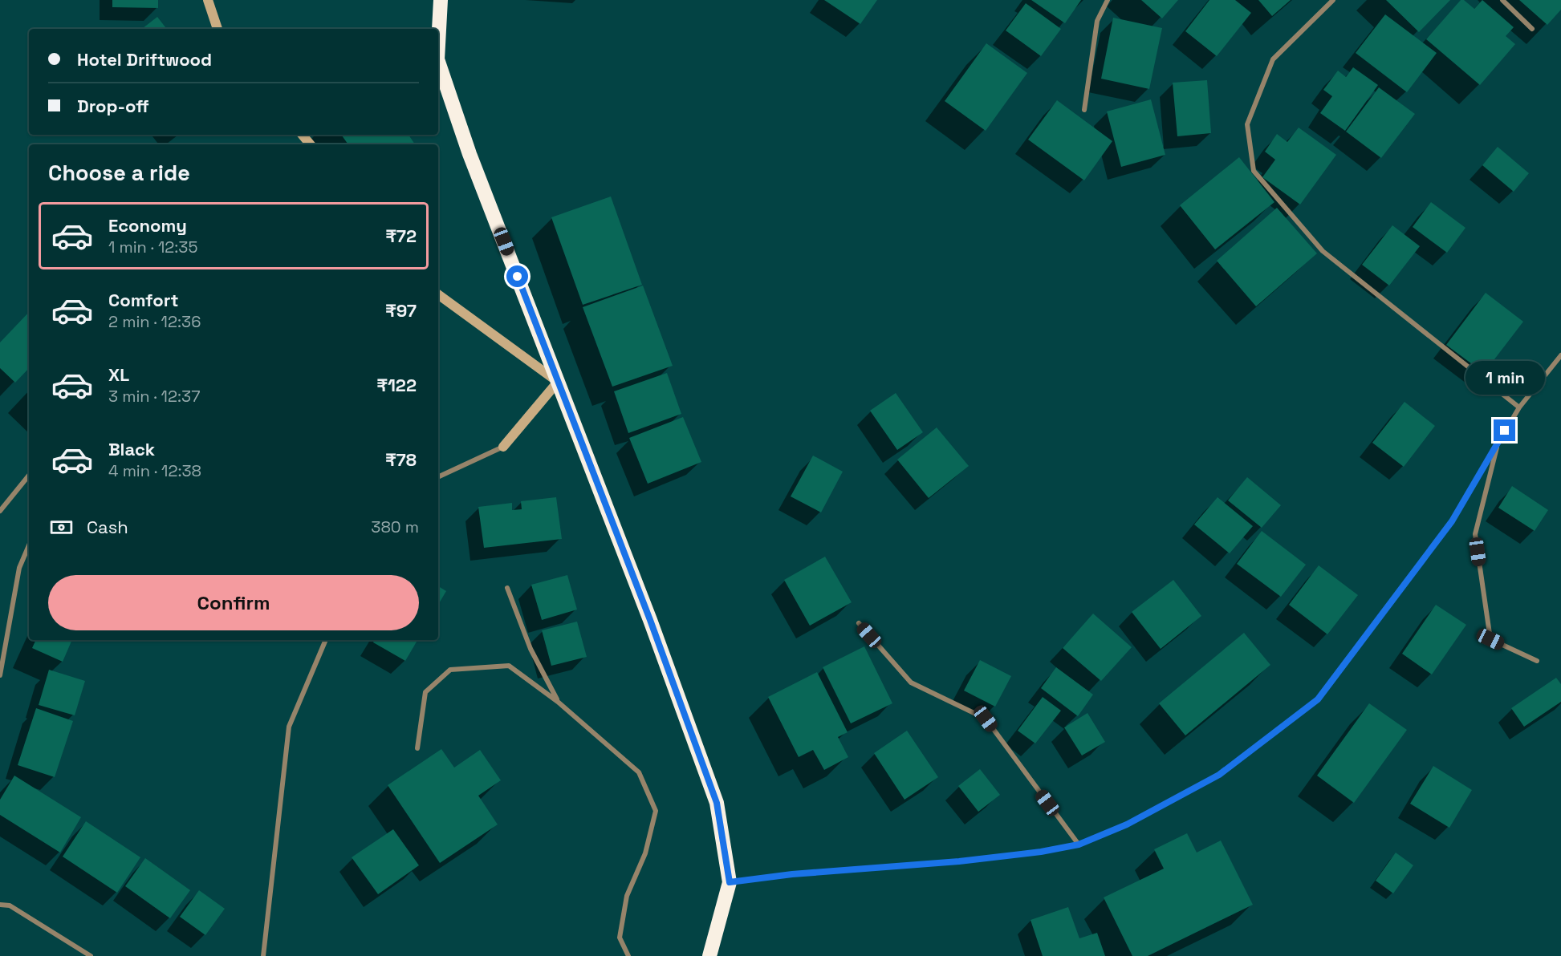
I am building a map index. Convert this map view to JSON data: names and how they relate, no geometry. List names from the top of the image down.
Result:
{
  "page": {
    "banner": ["Hotel Driftwood", "Drop-off"],
    "heading": "Choose a ride",
    "list": [
      {
        "name": "Economy",
        "note": "1 min · 12:35",
        "value": "₹72"
      },
      {
        "name": "Comfort",
        "note": "2 min · 12:36",
        "value": "₹97"
      },
      {
        "name": "XL",
        "note": "3 min · 12:37",
        "value": "₹122"
      },
      {
        "name": "Black",
        "note": "4 min · 12:38",
        "value": "₹78"
      }
    ],
    "bubble": "1 min",
    "pay": ["Cash", "380 m"],
    "buttons": "Confirm"
  }
}
